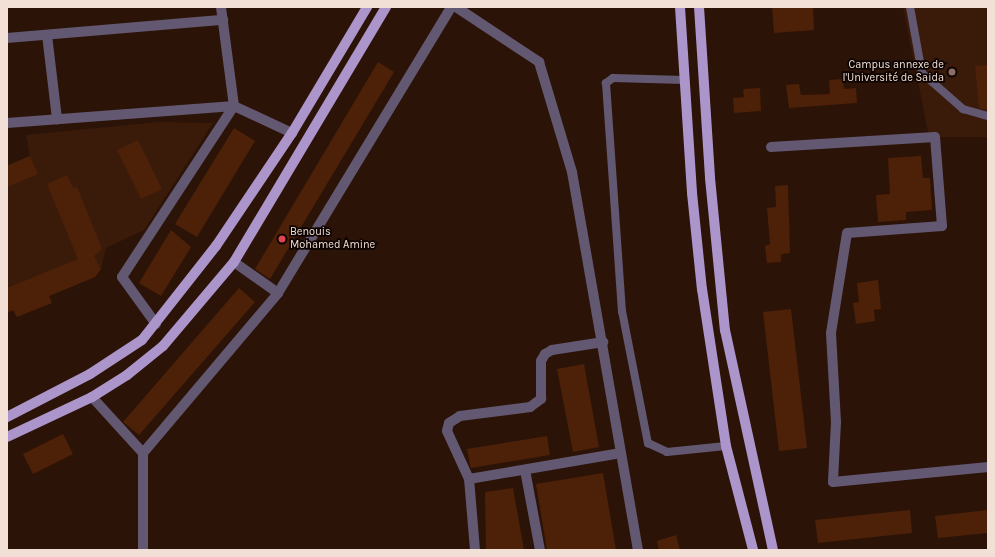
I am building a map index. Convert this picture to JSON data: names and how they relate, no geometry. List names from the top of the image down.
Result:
{
  "places": ["Campus annexe de l'Université de Saida", "Benouis Mohamed Amine"]
}
